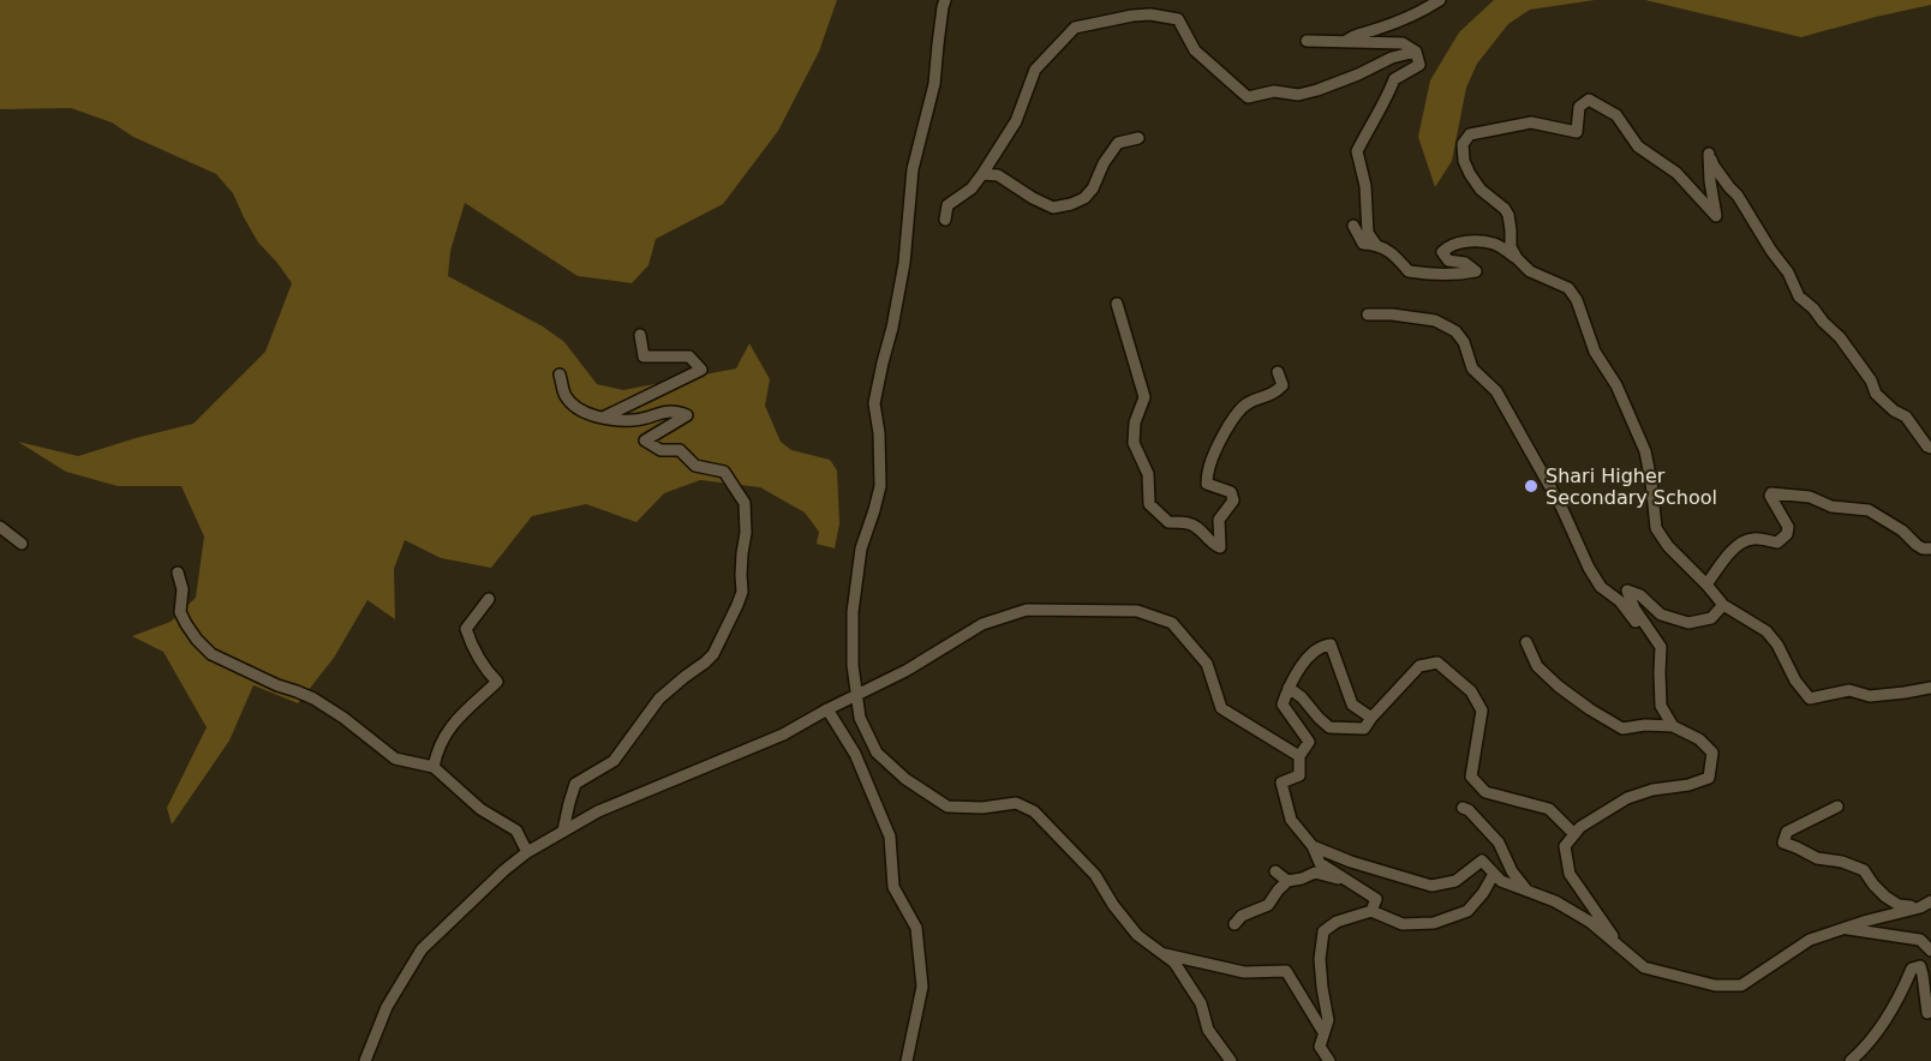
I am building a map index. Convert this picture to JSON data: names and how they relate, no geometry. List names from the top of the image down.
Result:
{
  "places": ["Shari Higher Secondary School"]
}
